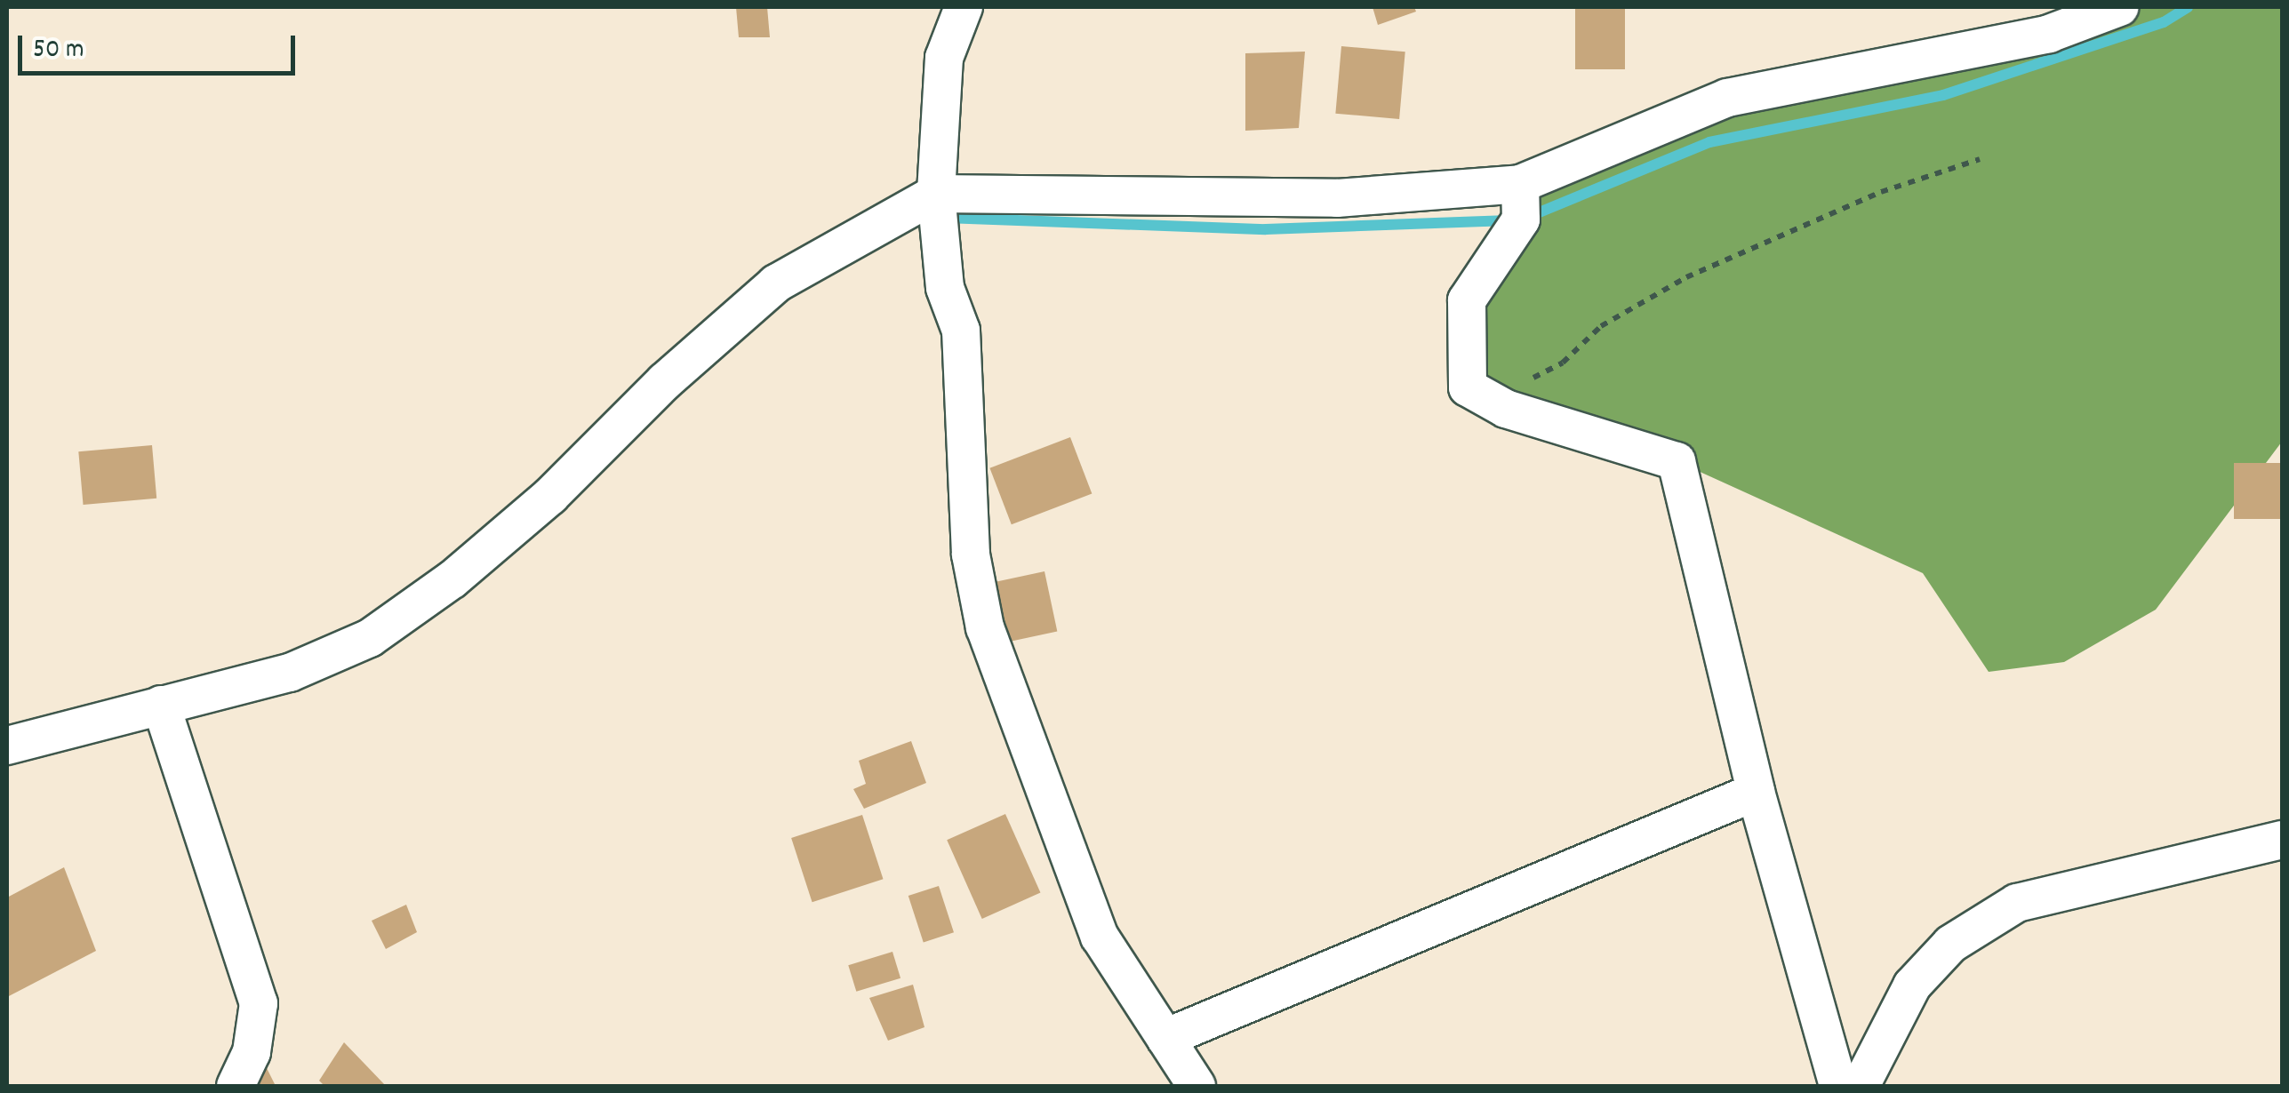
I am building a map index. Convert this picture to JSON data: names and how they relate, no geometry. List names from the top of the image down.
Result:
{
  "scale_bar": "50 m"
}
